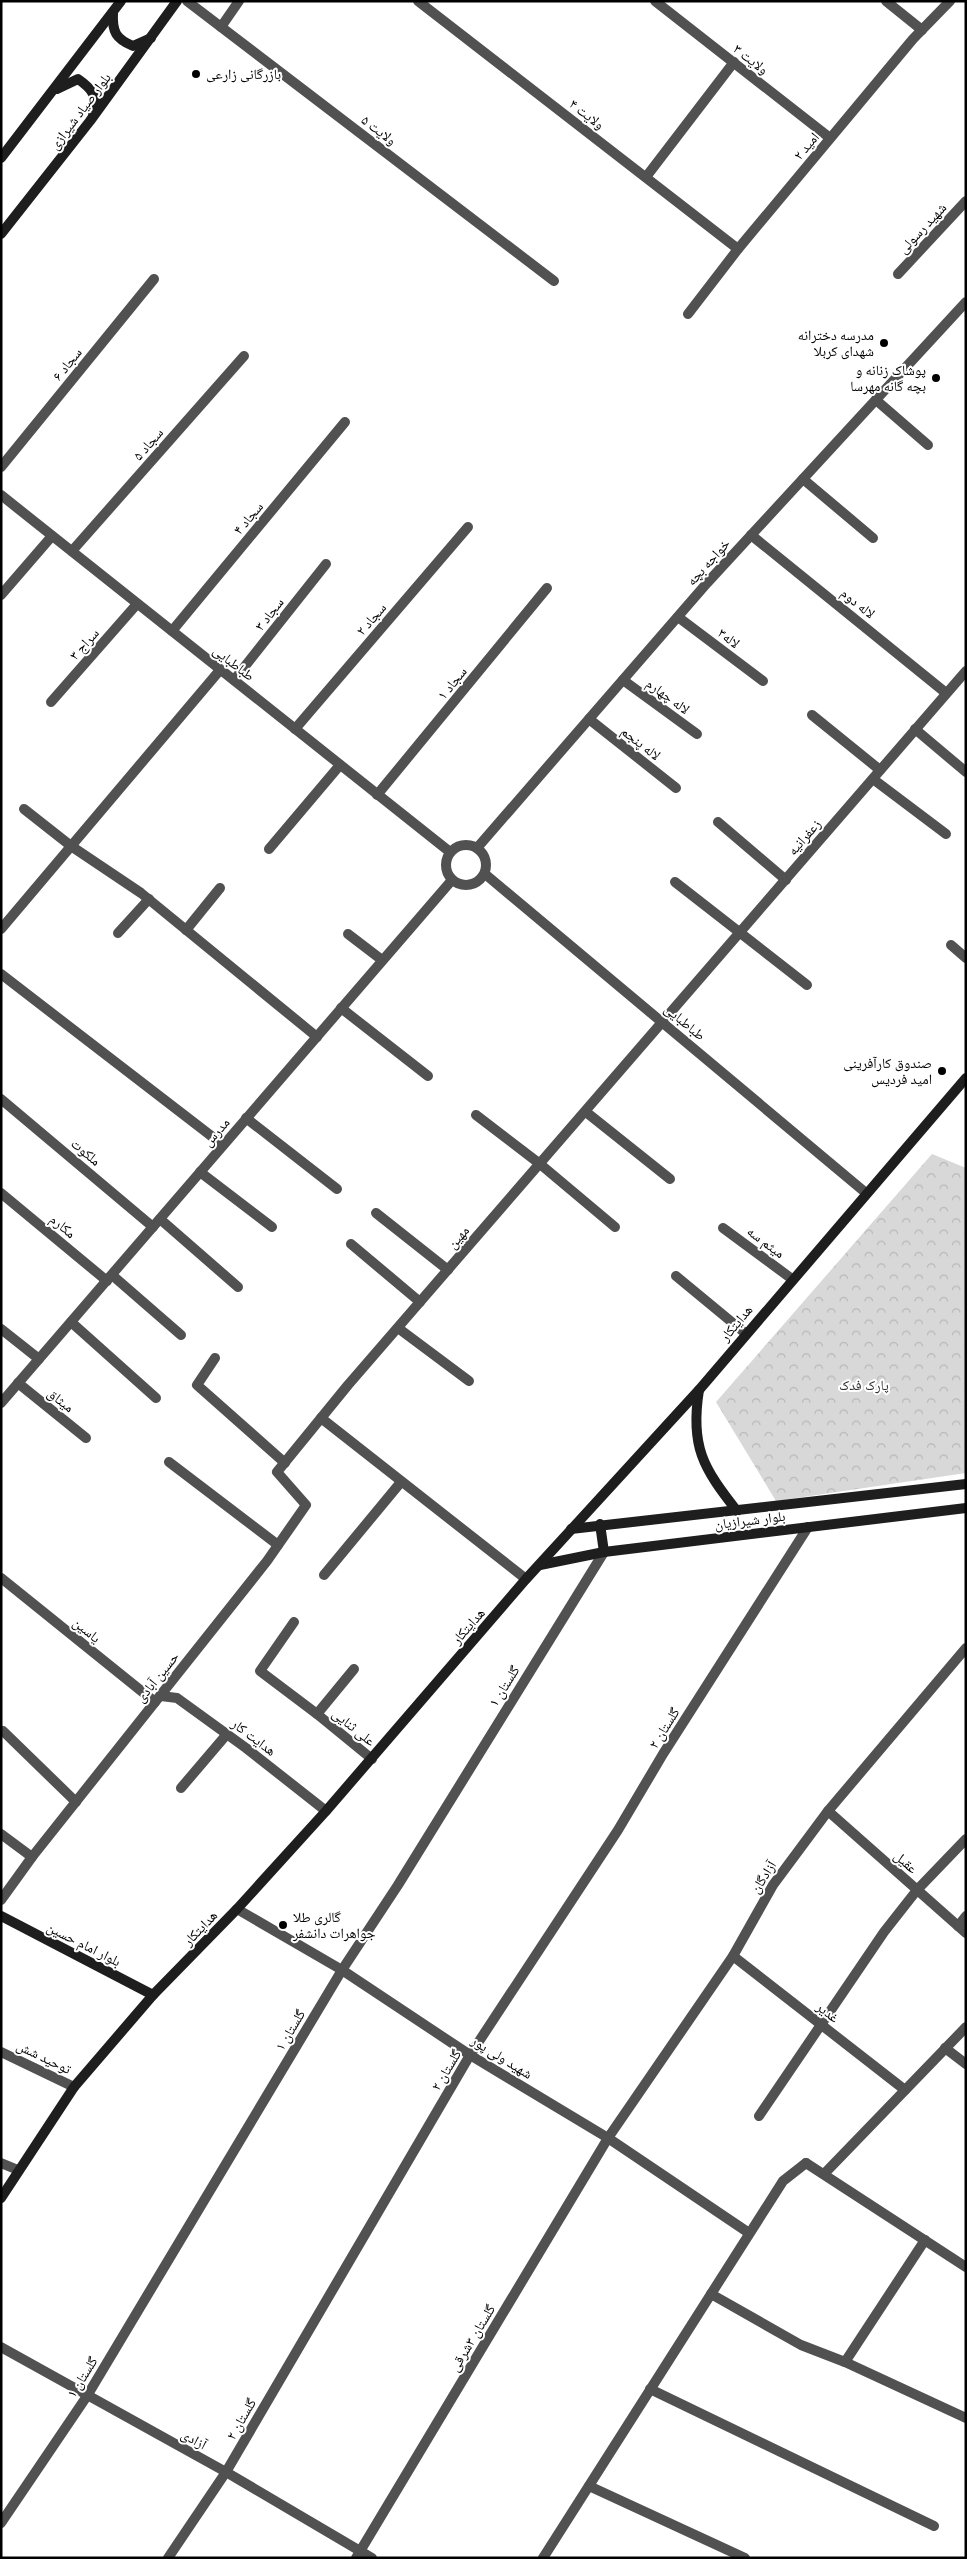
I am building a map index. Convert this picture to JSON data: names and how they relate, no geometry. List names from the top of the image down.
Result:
{
  "streets": {
    "main road": [
      "بلوار صیاد شیرازی",
      "هدایتکار",
      "بلوار شیرازیان",
      "بلوار امام حسین"
    ],
    "street": [
      "ولایت ۳",
      "ولایت ۴",
      "ولایت ۵",
      "امید ۲",
      "شهید رسولی",
      "سجاد ۶",
      "سجاد ۵",
      "سجاد ۴",
      "خواجه بچه",
      "لاله دوم",
      "سجاد ۳",
      "سجاد ۲",
      "لاله۳",
      "سراج ۳",
      "طباطبایی",
      "سجاد ۱",
      "لاله چهارم",
      "لاله پنجم",
      "زعفرانیه",
      "مدرس",
      "ملکوت",
      "مکارم",
      "مهین",
      "میثم سه",
      "میثاق",
      "یاسین",
      "حسین آبادی",
      "گلستان ۱",
      "علی ثنایی",
      "گلستان ۲",
      "هدایت کار",
      "عقیل",
      "آزادگان",
      "غدیر",
      "توحید شش",
      "شهید ولی پور",
      "گلستان ۳شرقی",
      "آزادی"
    ]
  },
  "crossings": [
    ["ولایت ۳", "امید ۲"],
    ["ولایت ۴", "امید ۲"],
    ["سجاد ۵", "طباطبایی"],
    ["سجاد ۴", "طباطبایی"],
    ["خواجه بچه", "لاله دوم"],
    ["خواجه بچه", "لاله۳"],
    ["خواجه بچه", "طباطبایی"],
    ["خواجه بچه", "لاله چهارم"],
    ["خواجه بچه", "لاله پنجم"],
    ["خواجه بچه", "مدرس"],
    ["لاله دوم", "زعفرانیه"],
    ["سجاد ۳", "طباطبایی"],
    ["سجاد ۲", "طباطبایی"],
    ["سراج ۳", "طباطبایی"],
    ["طباطبایی", "سجاد ۱"],
    ["طباطبایی", "زعفرانیه"],
    ["طباطبایی", "مدرس"],
    ["طباطبایی", "مهین"],
    ["طباطبایی", "هدایتکار"],
    ["زعفرانیه", "مهین"],
    ["مدرس", "ملکوت"],
    ["مدرس", "مکارم"],
    ["مدرس", "میثاق"],
    ["مهین", "حسین آبادی"],
    ["میثم سه", "هدایتکار"],
    ["هدایتکار", "بلوار شیرازیان"],
    ["هدایتکار", "علی ثنایی"],
    ["هدایتکار", "هدایت کار"],
    ["هدایتکار", "بلوار امام حسین"],
    ["هدایتکار", "توحید شش"],
    ["هدایتکار", "شهید ولی پور"],
    ["بلوار شیرازیان", "گلستان ۱"],
    ["بلوار شیرازیان", "گلستان ۲"],
    ["یاسین", "حسین آبادی"],
    ["یاسین", "هدایت کار"],
    ["حسین آبادی", "هدایت کار"],
    ["گلستان ۱", "شهید ولی پور"],
    ["گلستان ۱", "آزادی"],
    ["گلستان ۲", "شهید ولی پور"],
    ["گلستان ۲", "آزادی"],
    ["عقیل", "آزادگان"],
    ["آزادگان", "غدیر"],
    ["آزادگان", "شهید ولی پور"],
    ["آزادگان", "گلستان ۳شرقی"],
    ["شهید ولی پور", "گلستان ۳شرقی"],
    ["گلستان ۳شرقی", "آزادی"]
  ],
  "parks": ["پارک فدک"],
  "places": [
    "بازرگانی زارعی",
    "مدرسه دخترانه شهدای کربلا",
    "پوشاک زنانه و بچه گانه مهرسا",
    "صندوق کارآفرینی امید فردیس",
    "گالری طلا جواهرات دانشفر"
  ]
}
